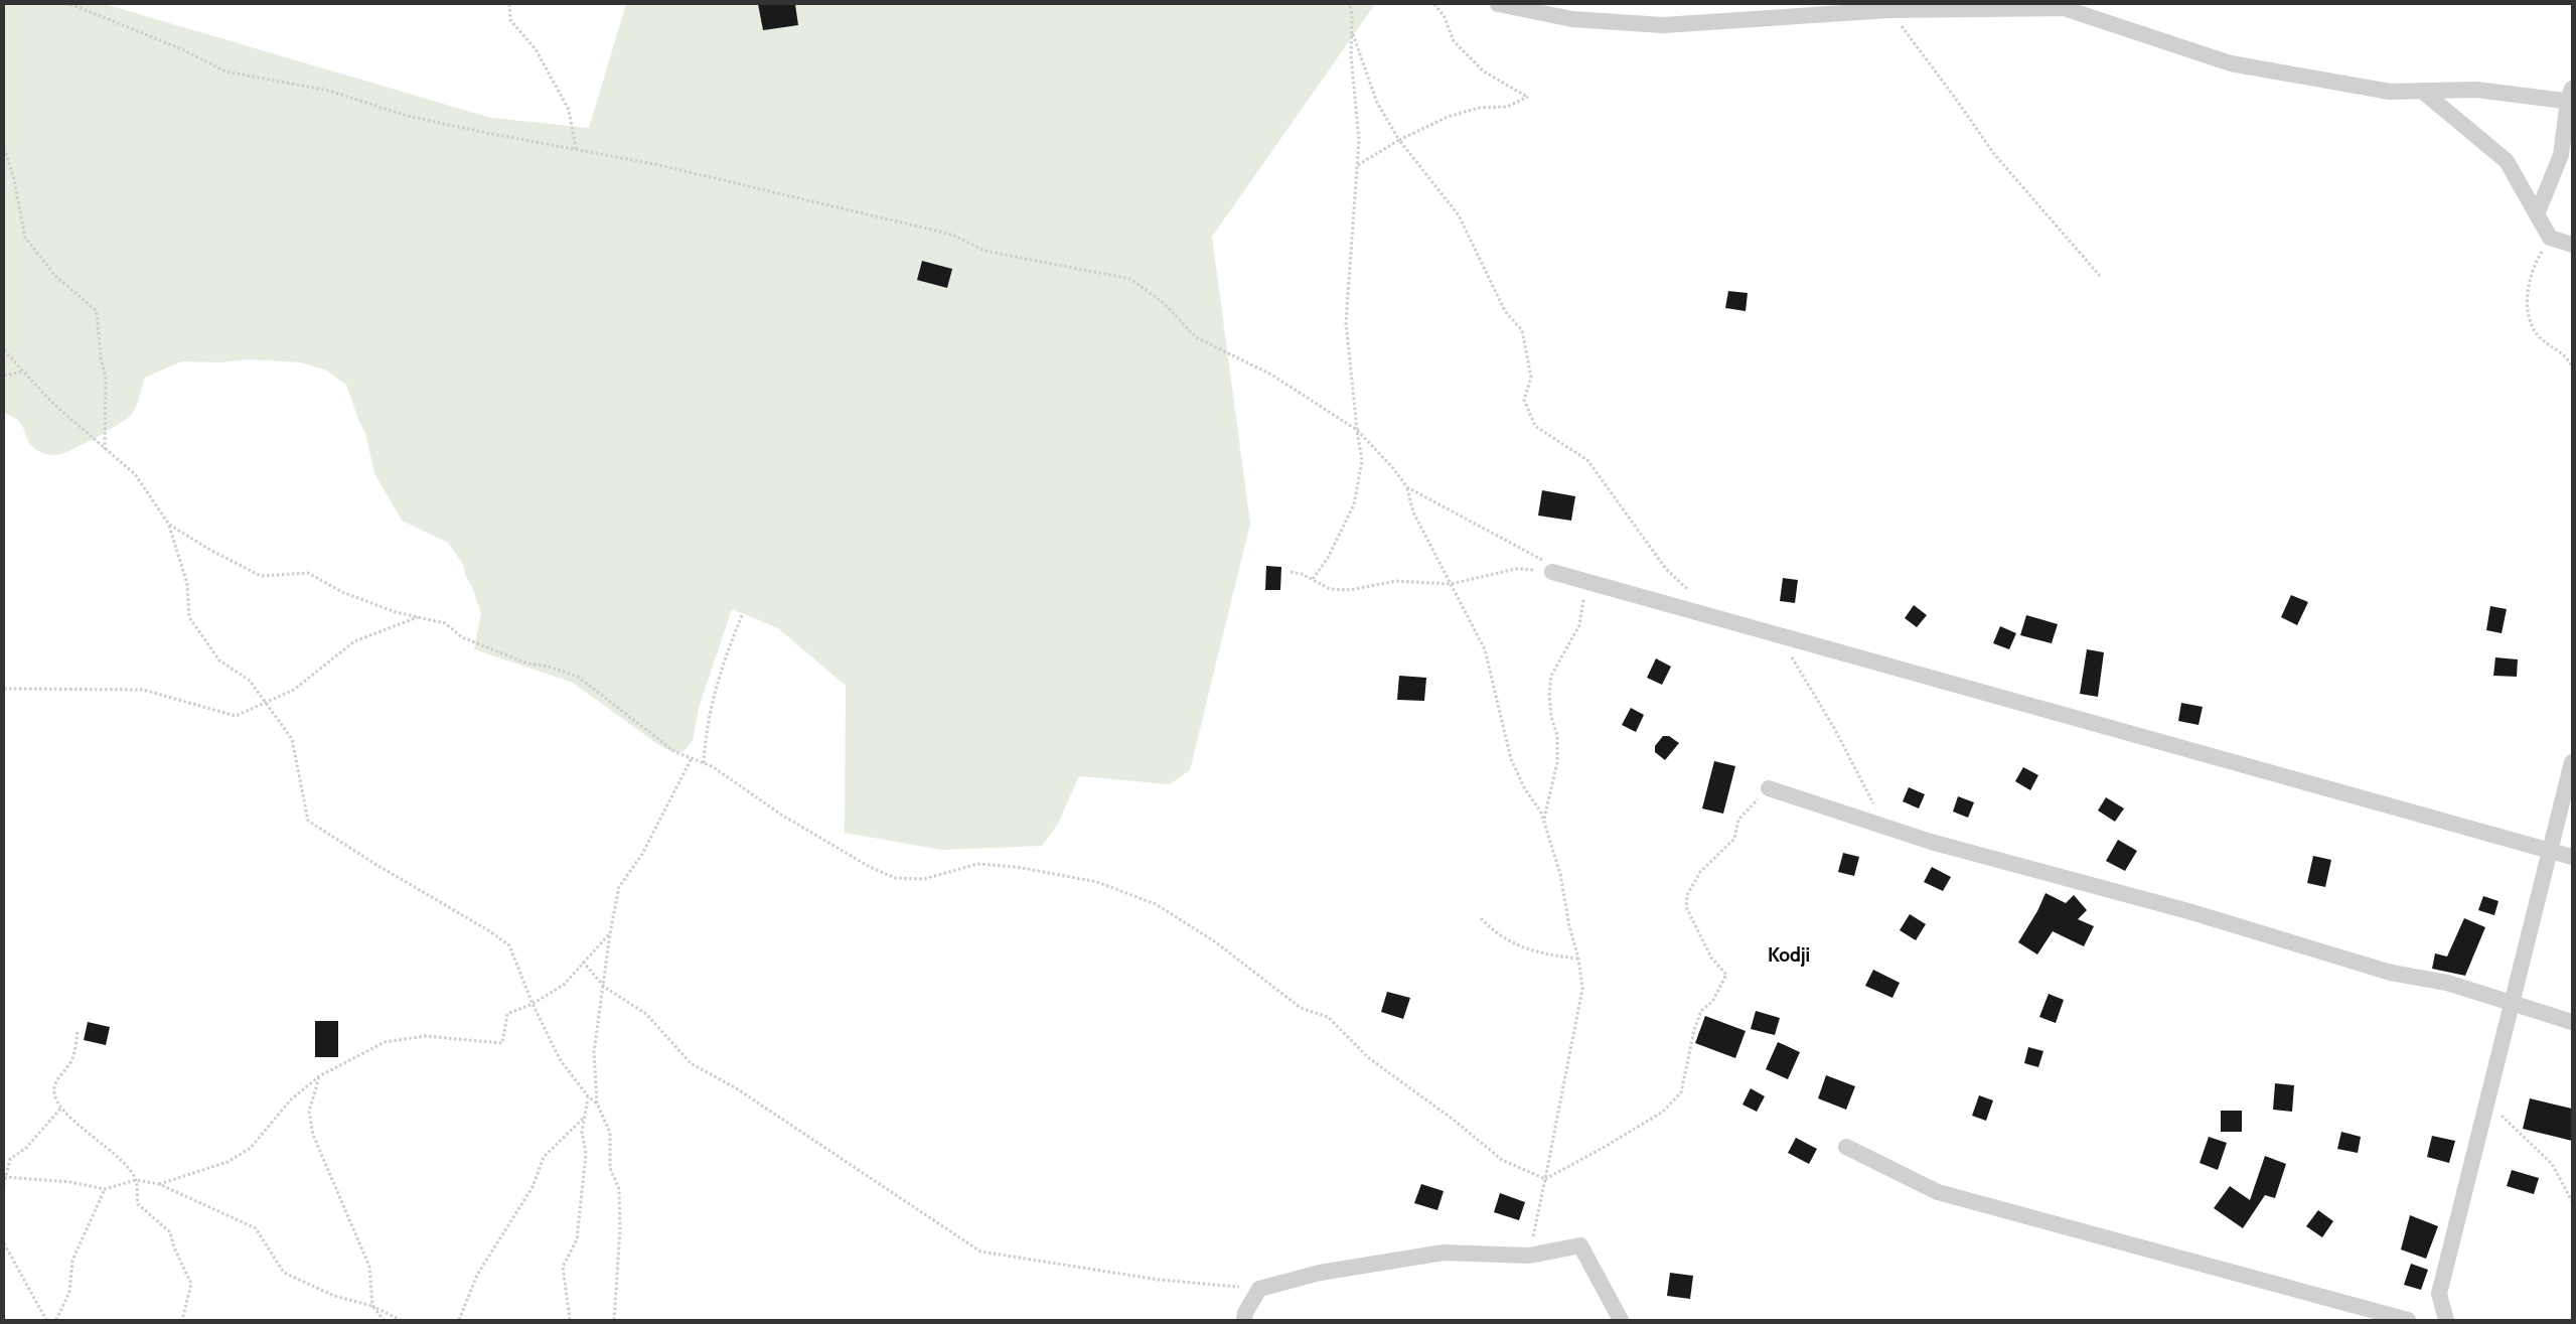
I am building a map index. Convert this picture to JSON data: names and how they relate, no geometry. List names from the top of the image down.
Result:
{
  "districts": ["Kodji"]
}
